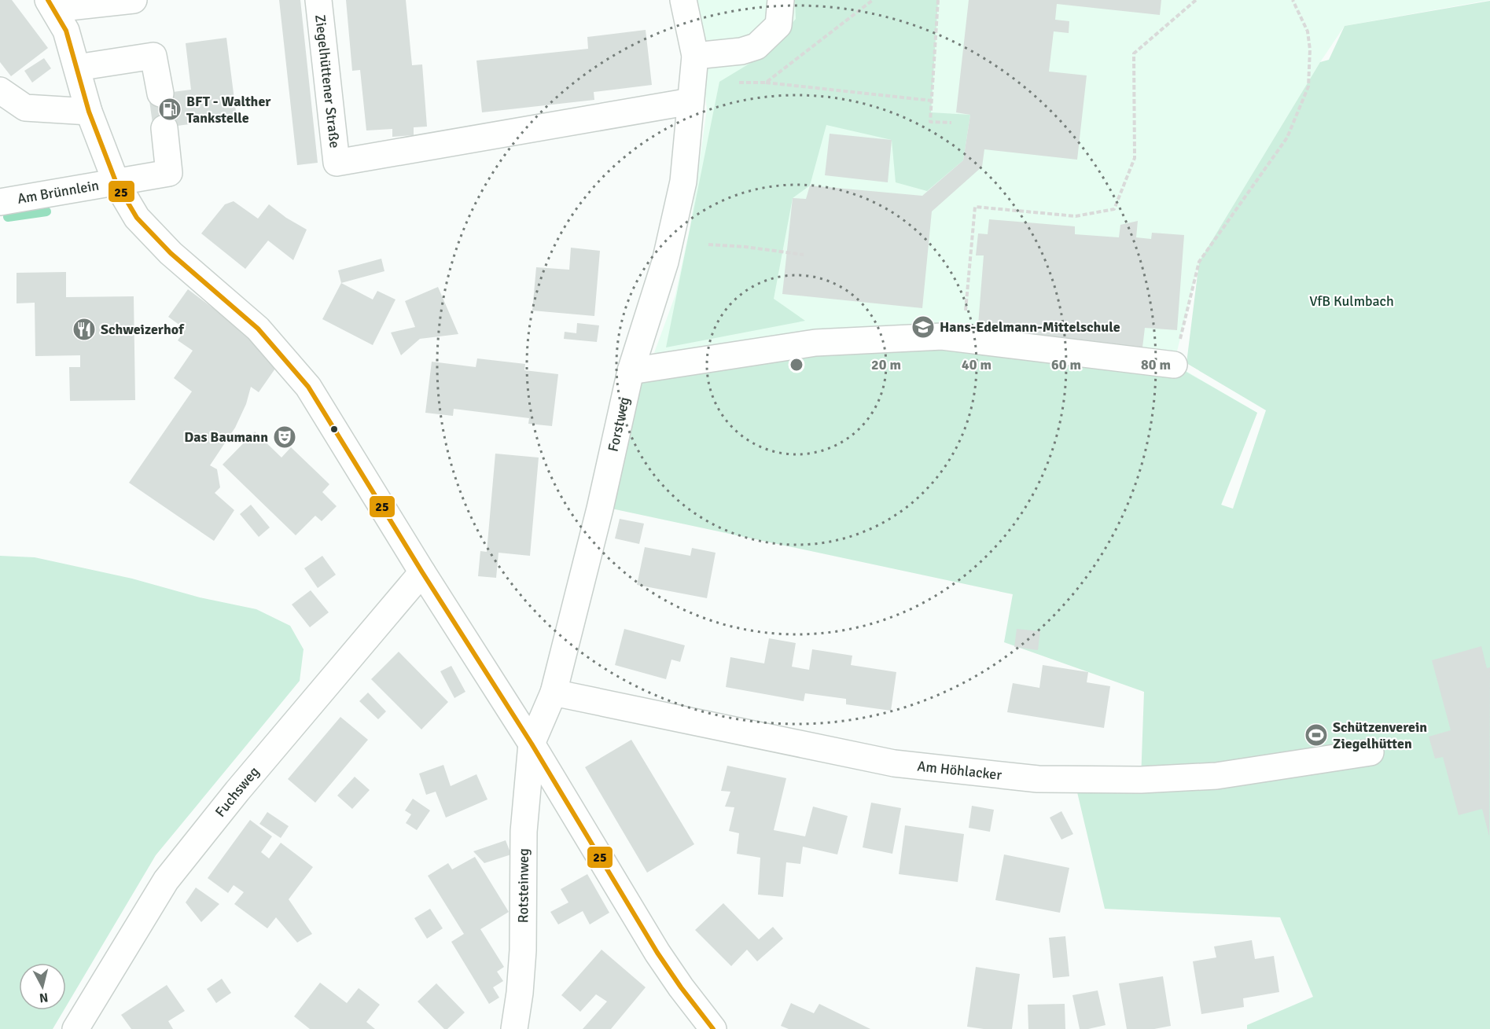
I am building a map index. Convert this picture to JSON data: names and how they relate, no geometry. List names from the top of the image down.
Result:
{
  "streets": {
    "street": [
      "Ziegelhüttener Straße",
      "Am Brünnlein",
      "Forstweg",
      "Am Höhlacker",
      "Fuchsweg",
      "Rotsteinweg"
    ]
  },
  "crossings": [
    ["Ziegelhüttener Straße", "Forstweg"],
    ["Forstweg", "Am Höhlacker"],
    ["Forstweg", "Rotsteinweg"]
  ],
  "parks": ["VfB Kulmbach"],
  "places": {
    "fuel station": ["BFT - Walther Tankstelle"],
    "school or university": ["Hans-Edelmann-Mittelschule"],
    "restaurant": ["Schweizerhof"],
    "theatre": ["Das Baumann"],
    "sports": ["Schützenverein Ziegelhütten"]
  },
  "lines": ["transit line 25"],
  "north": "bottom",
  "rings": [
    "20 m",
    "40 m",
    "60 m",
    "80 m"
  ]
}
